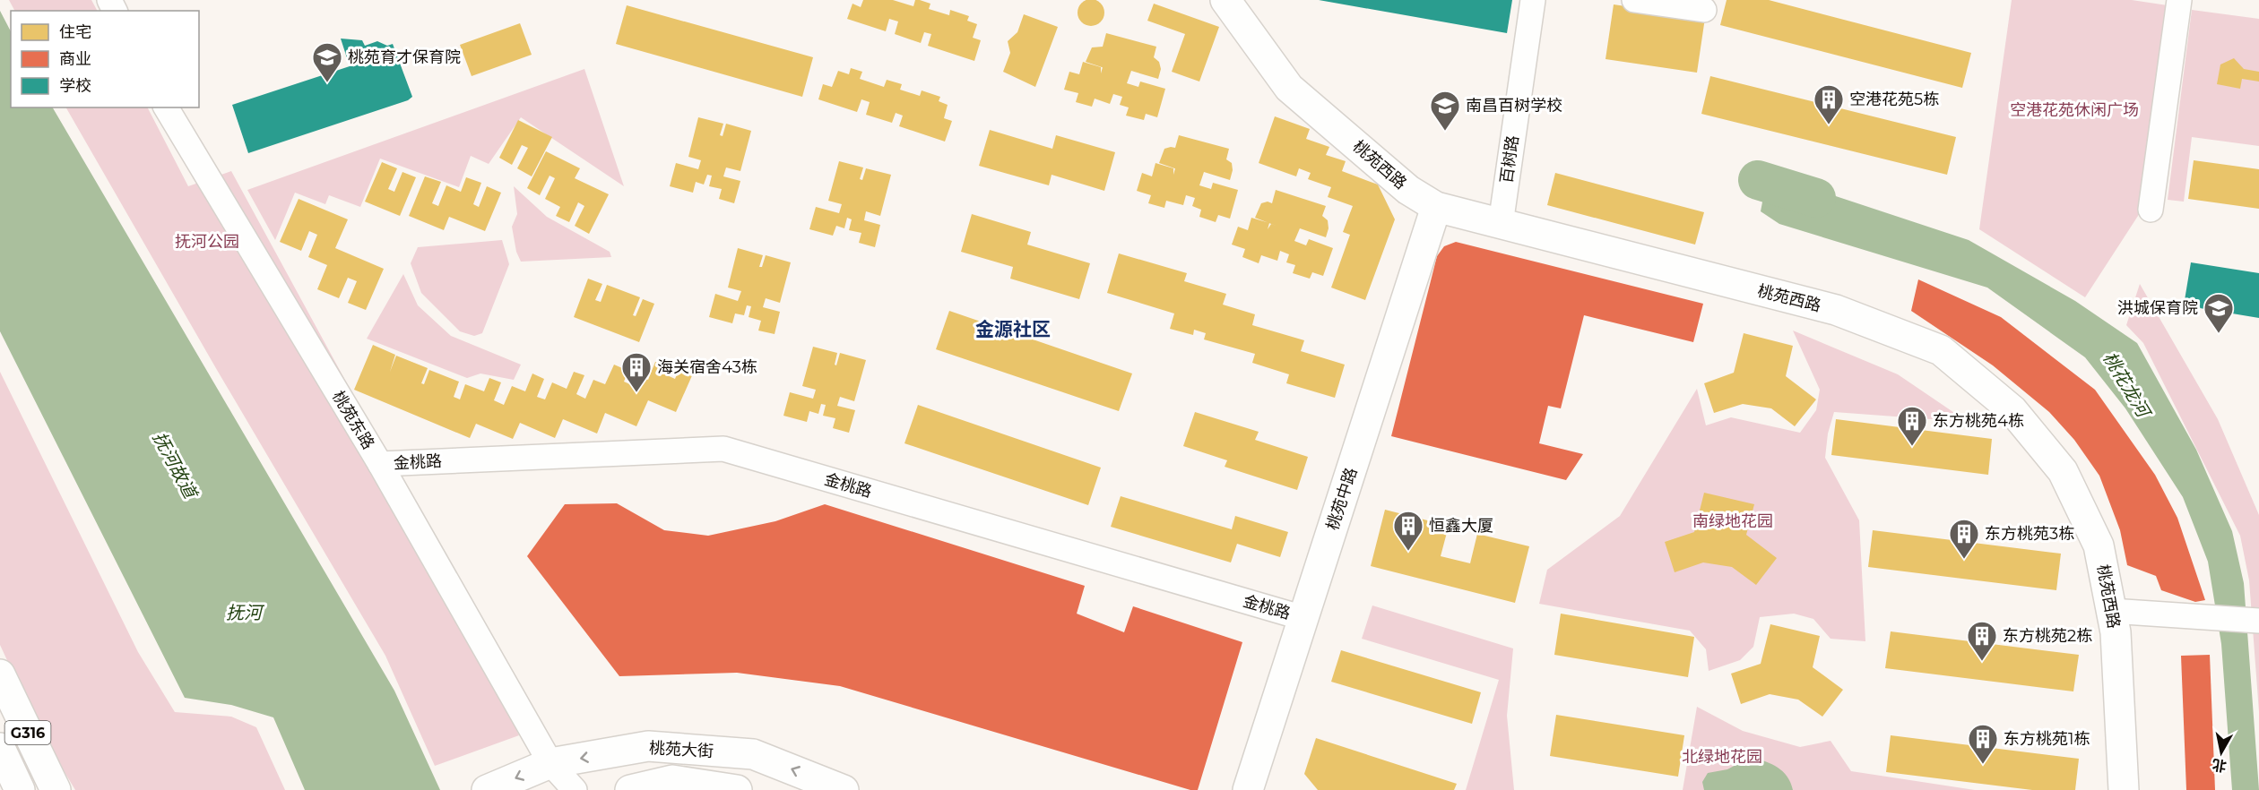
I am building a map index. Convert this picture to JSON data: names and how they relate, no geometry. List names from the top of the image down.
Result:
{
  "streets": {
    "street": [
      "百树路",
      "桃苑西路",
      "桃苑东路",
      "金桃路",
      "桃苑中路",
      "G316",
      "桃苑大街"
    ]
  },
  "crossings": [
    ["百树路", "桃苑西路"],
    ["桃苑西路", "桃苑中路"],
    ["桃苑东路", "金桃路"],
    ["桃苑东路", "桃苑大街"],
    ["金桃路", "桃苑中路"]
  ],
  "one_way": ["桃苑大街"],
  "districts": ["金源社区"],
  "water": ["桃花龙河", "抚河故道", "抚河"],
  "parks": [
    "空港花苑休闲广场",
    "抚河公园",
    "南绿地花园",
    "北绿地花园"
  ],
  "places": {
    "school or university": ["桃苑育才保育院", "南昌百树学校", "洪城保育院"],
    "building": [
      "空港花苑5栋",
      "海关宿舍43栋",
      "东方桃苑4栋",
      "恒鑫大厦",
      "东方桃苑3栋",
      "东方桃苑2栋",
      "东方桃苑1栋"
    ]
  },
  "legend": ["住宅", "商业", "学校"],
  "north": "bottom"
}
